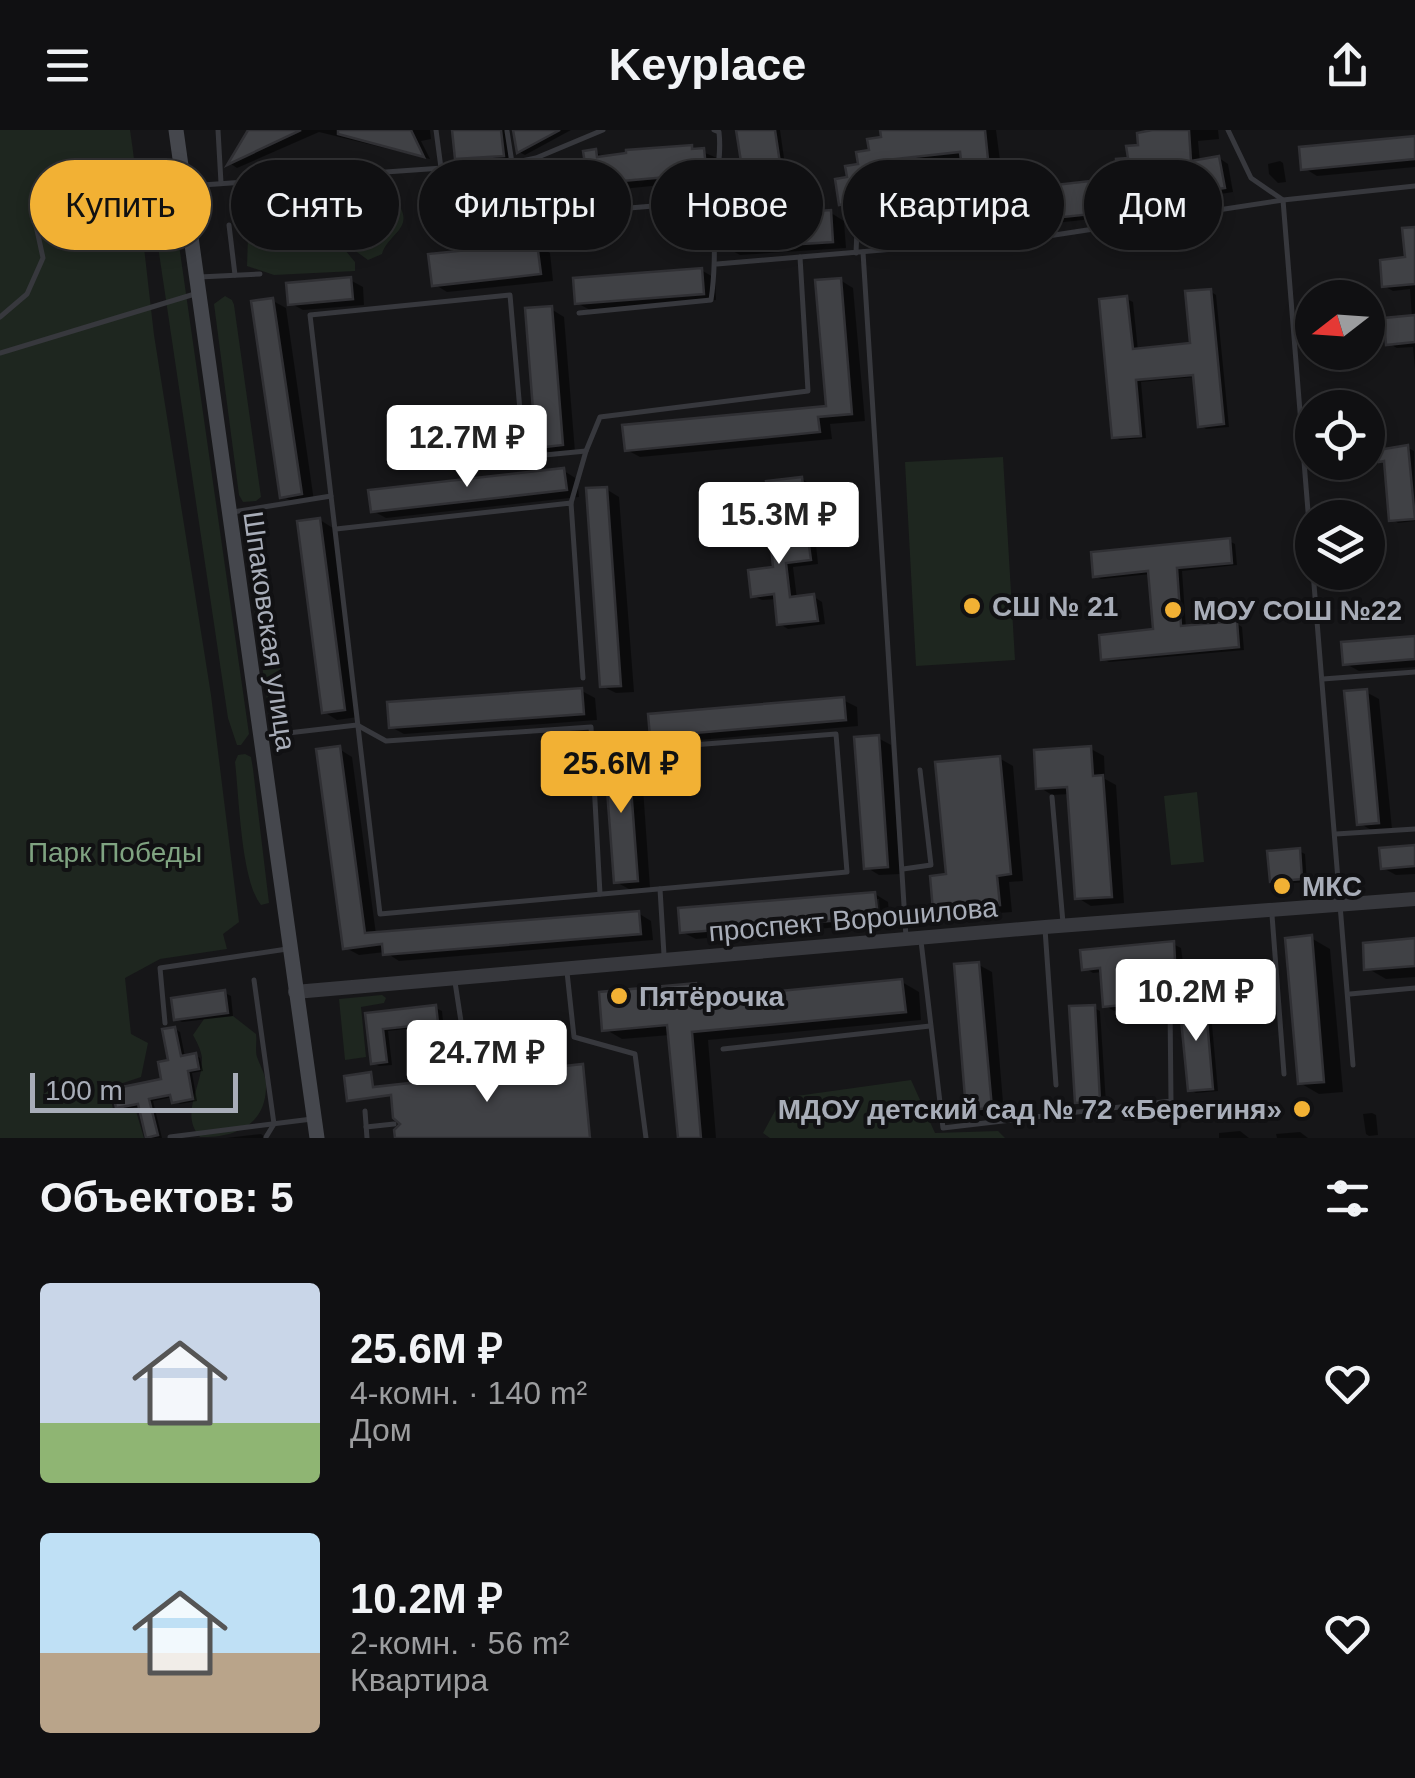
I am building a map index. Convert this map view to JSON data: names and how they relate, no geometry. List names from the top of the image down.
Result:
{
  "streets": {
    "main road": ["Шпаковская улица"],
    "street": ["проспект Ворошилова"]
  },
  "crossings": [
    ["Шпаковская улица", "проспект Ворошилова"]
  ],
  "parks": ["Парк Победы"],
  "places": [
    "СШ № 21",
    "МОУ СОШ №22",
    "МКС",
    "Пятёрочка",
    "МДОУ детский сад № 72 «Берегиня»"
  ],
  "scale_bar": "100 m",
  "north": "left",
  "page": {
    "header": "Keyplace",
    "chip": [
      "Купить",
      "Снять",
      "Фильтры",
      "Новое",
      "Квартира",
      "Дом"
    ],
    "price": [
      "12.7M ₽",
      "15.3M ₽",
      "25.6M ₽",
      "10.2M ₽",
      "24.7M ₽"
    ],
    "scale": "100 m",
    "heading": "Объектов: 5",
    "list": [
      {
        "name": "25.6M ₽",
        "note": "4-комн. · 140 m² · Дом"
      },
      {
        "name": "10.2M ₽",
        "note": "2-комн. · 56 m² · Квартира"
      }
    ]
  }
}
